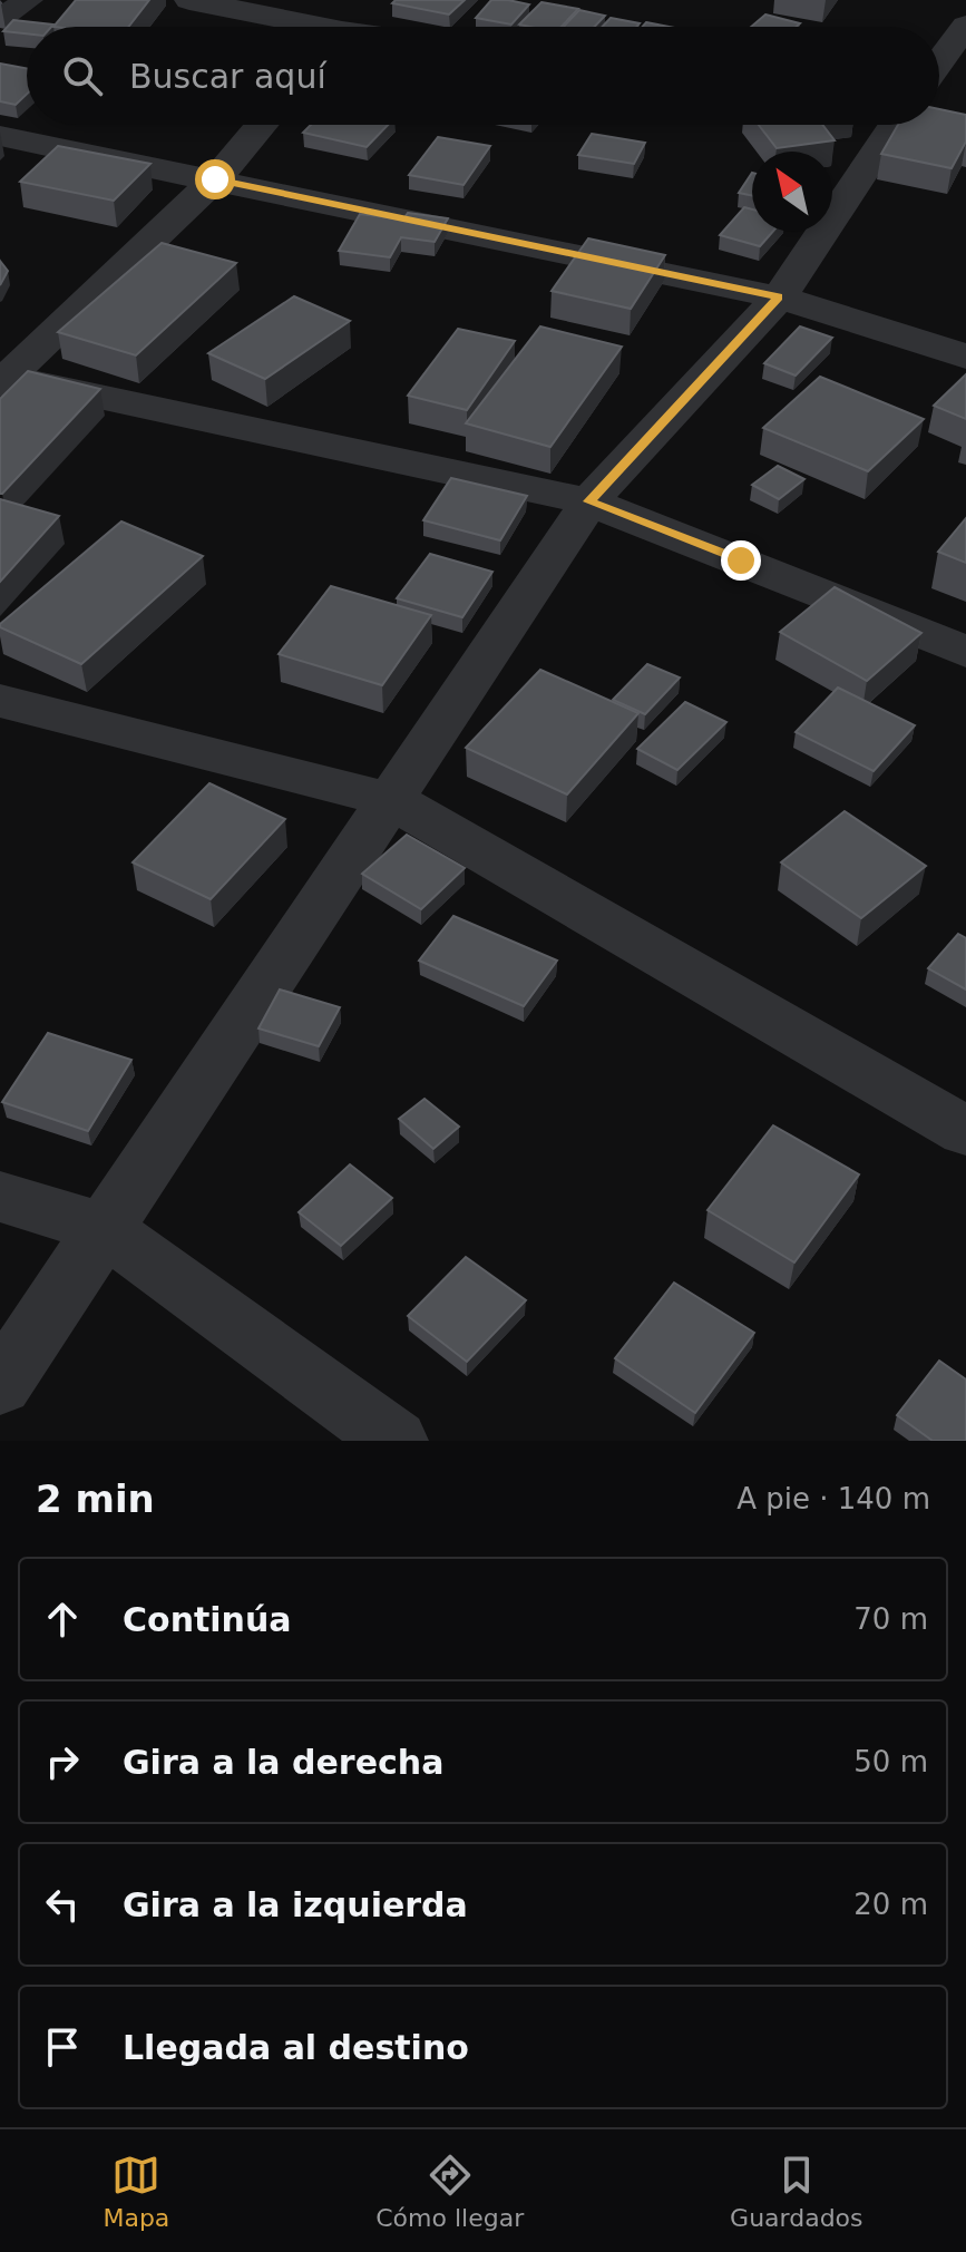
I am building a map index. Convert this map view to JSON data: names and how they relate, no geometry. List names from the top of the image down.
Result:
{
  "north": "top left",
  "page": {
    "search": "Buscar aquí",
    "heading": ["2 min", "A pie · 140 m"],
    "list": [
      ["Continúa", "70 m"],
      ["Gira a la derecha", "50 m"],
      ["Gira a la izquierda", "20 m"],
      "Llegada al destino"
    ],
    "nav": ["Mapa", "Cómo llegar", "Guardados"]
  }
}
